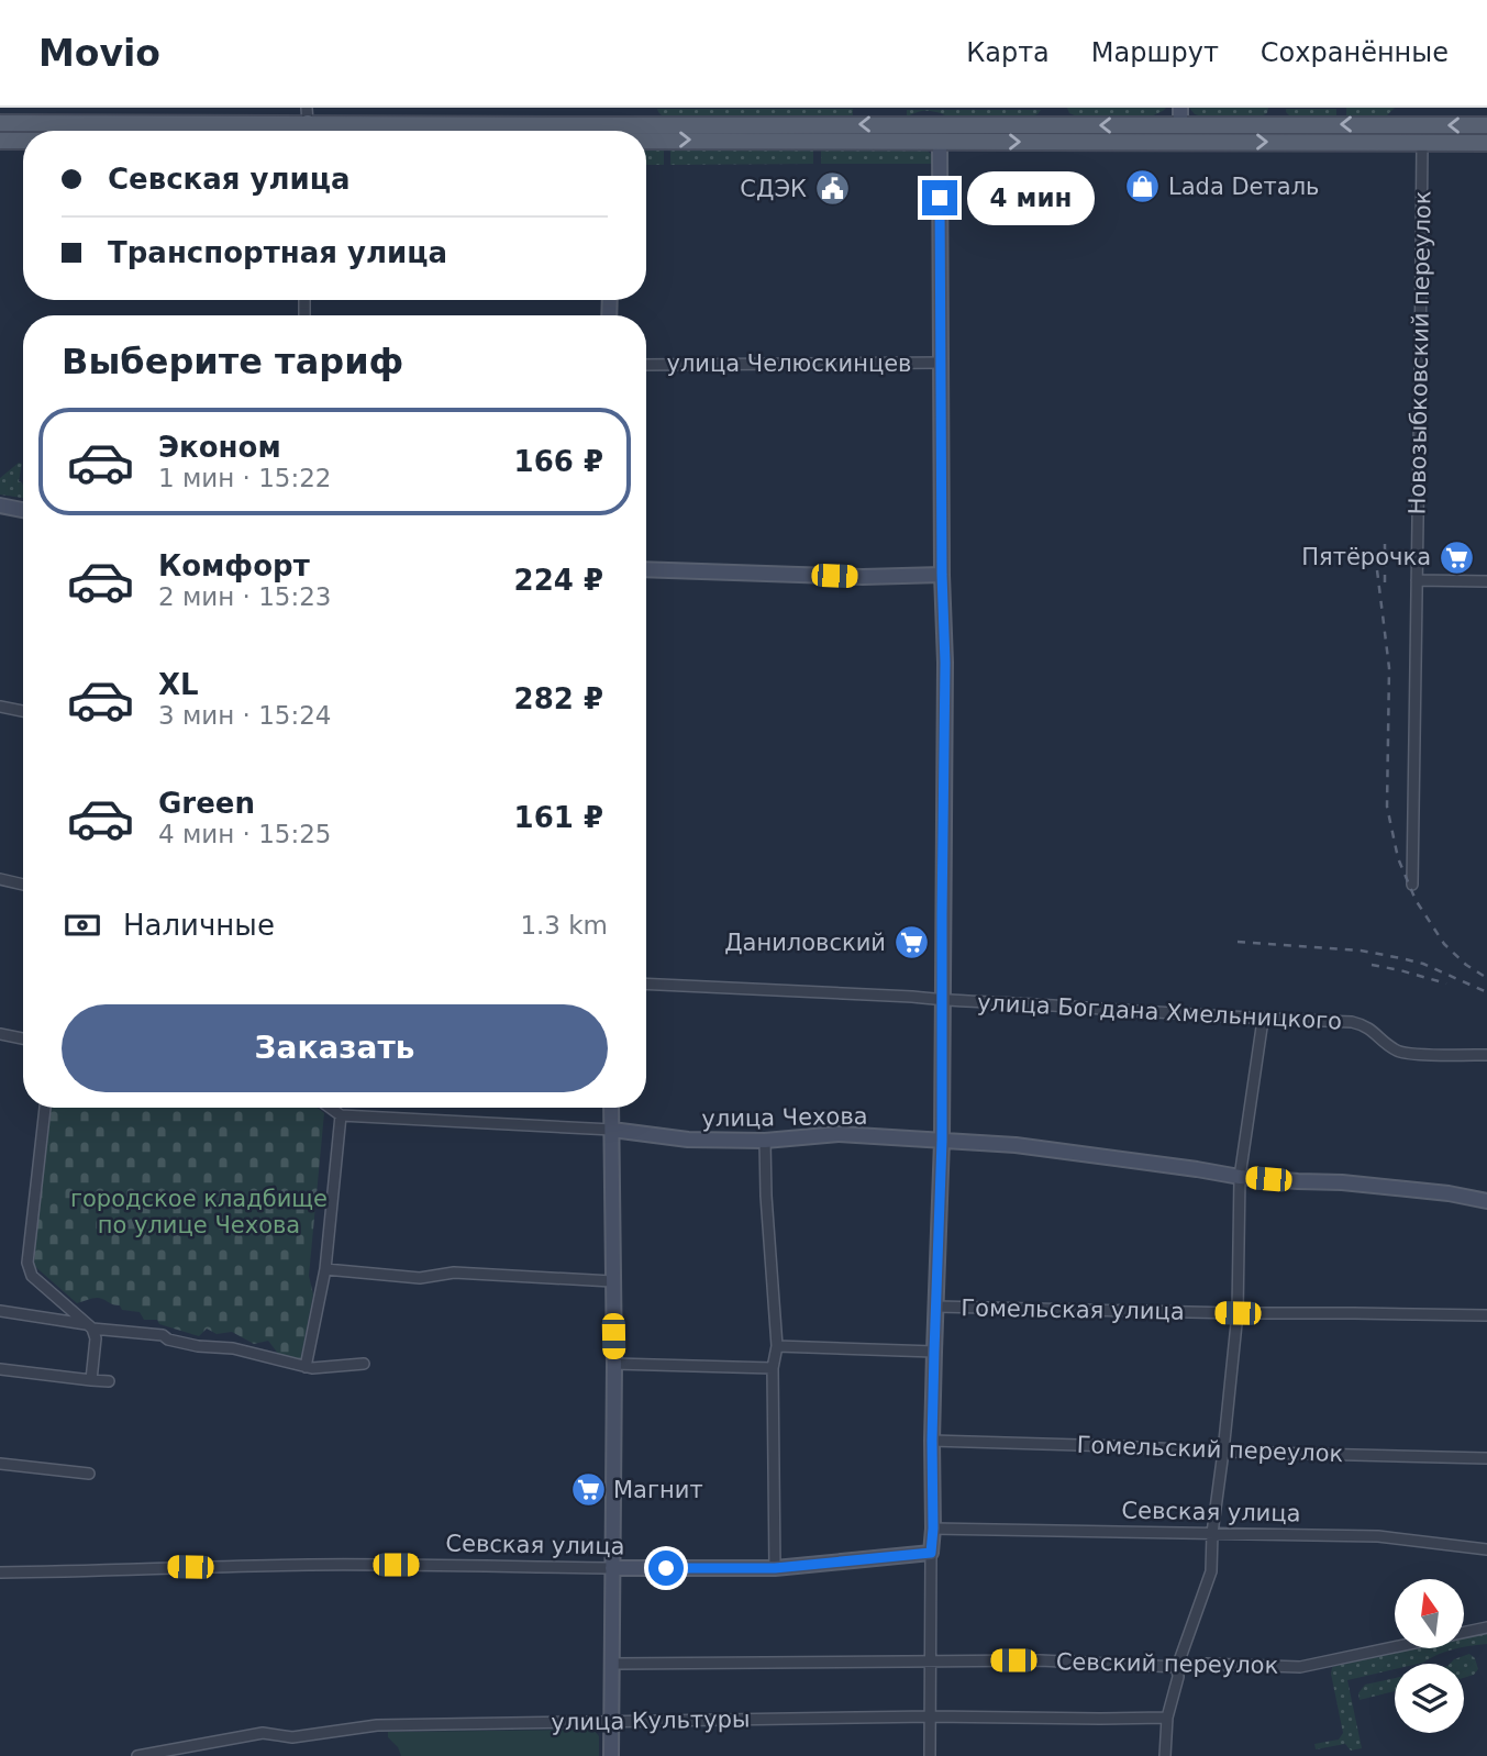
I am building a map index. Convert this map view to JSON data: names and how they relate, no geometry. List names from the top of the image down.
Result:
{
  "streets": {
    "street": [
      "Новозыбковский переулок",
      "улица Челюскинцев",
      "улица Богдана Хмельницкого",
      "улица Чехова",
      "Гомельская улица",
      "Гомельский переулок",
      "Севская улица",
      "Севский переулок",
      "улица Культуры"
    ]
  },
  "parks": ["городское кладбище по улице Чехова"],
  "places": {
    "shop": ["Lada Dеталь"],
    "public building": ["СДЭК"],
    "supermarket": ["Пятёрочка", "Даниловский", "Магнит"]
  },
  "north": "top",
  "page": {
    "header": "Movio",
    "nav": ["Карта", "Маршрут", "Сохранённые"],
    "banner": ["Севская улица", "Транспортная улица"],
    "bubble": "4 мин",
    "heading": "Выберите тариф",
    "list": [
      {
        "name": "Эконом",
        "note": "1 мин · 15:22",
        "value": "166 ₽"
      },
      {
        "name": "Комфорт",
        "note": "2 мин · 15:23",
        "value": "224 ₽"
      },
      {
        "name": "XL",
        "note": "3 мин · 15:24",
        "value": "282 ₽"
      },
      {
        "name": "Green",
        "note": "4 мин · 15:25",
        "value": "161 ₽"
      }
    ],
    "pay": ["Наличные", "1.3 km"],
    "buttons": "Заказать"
  }
}
